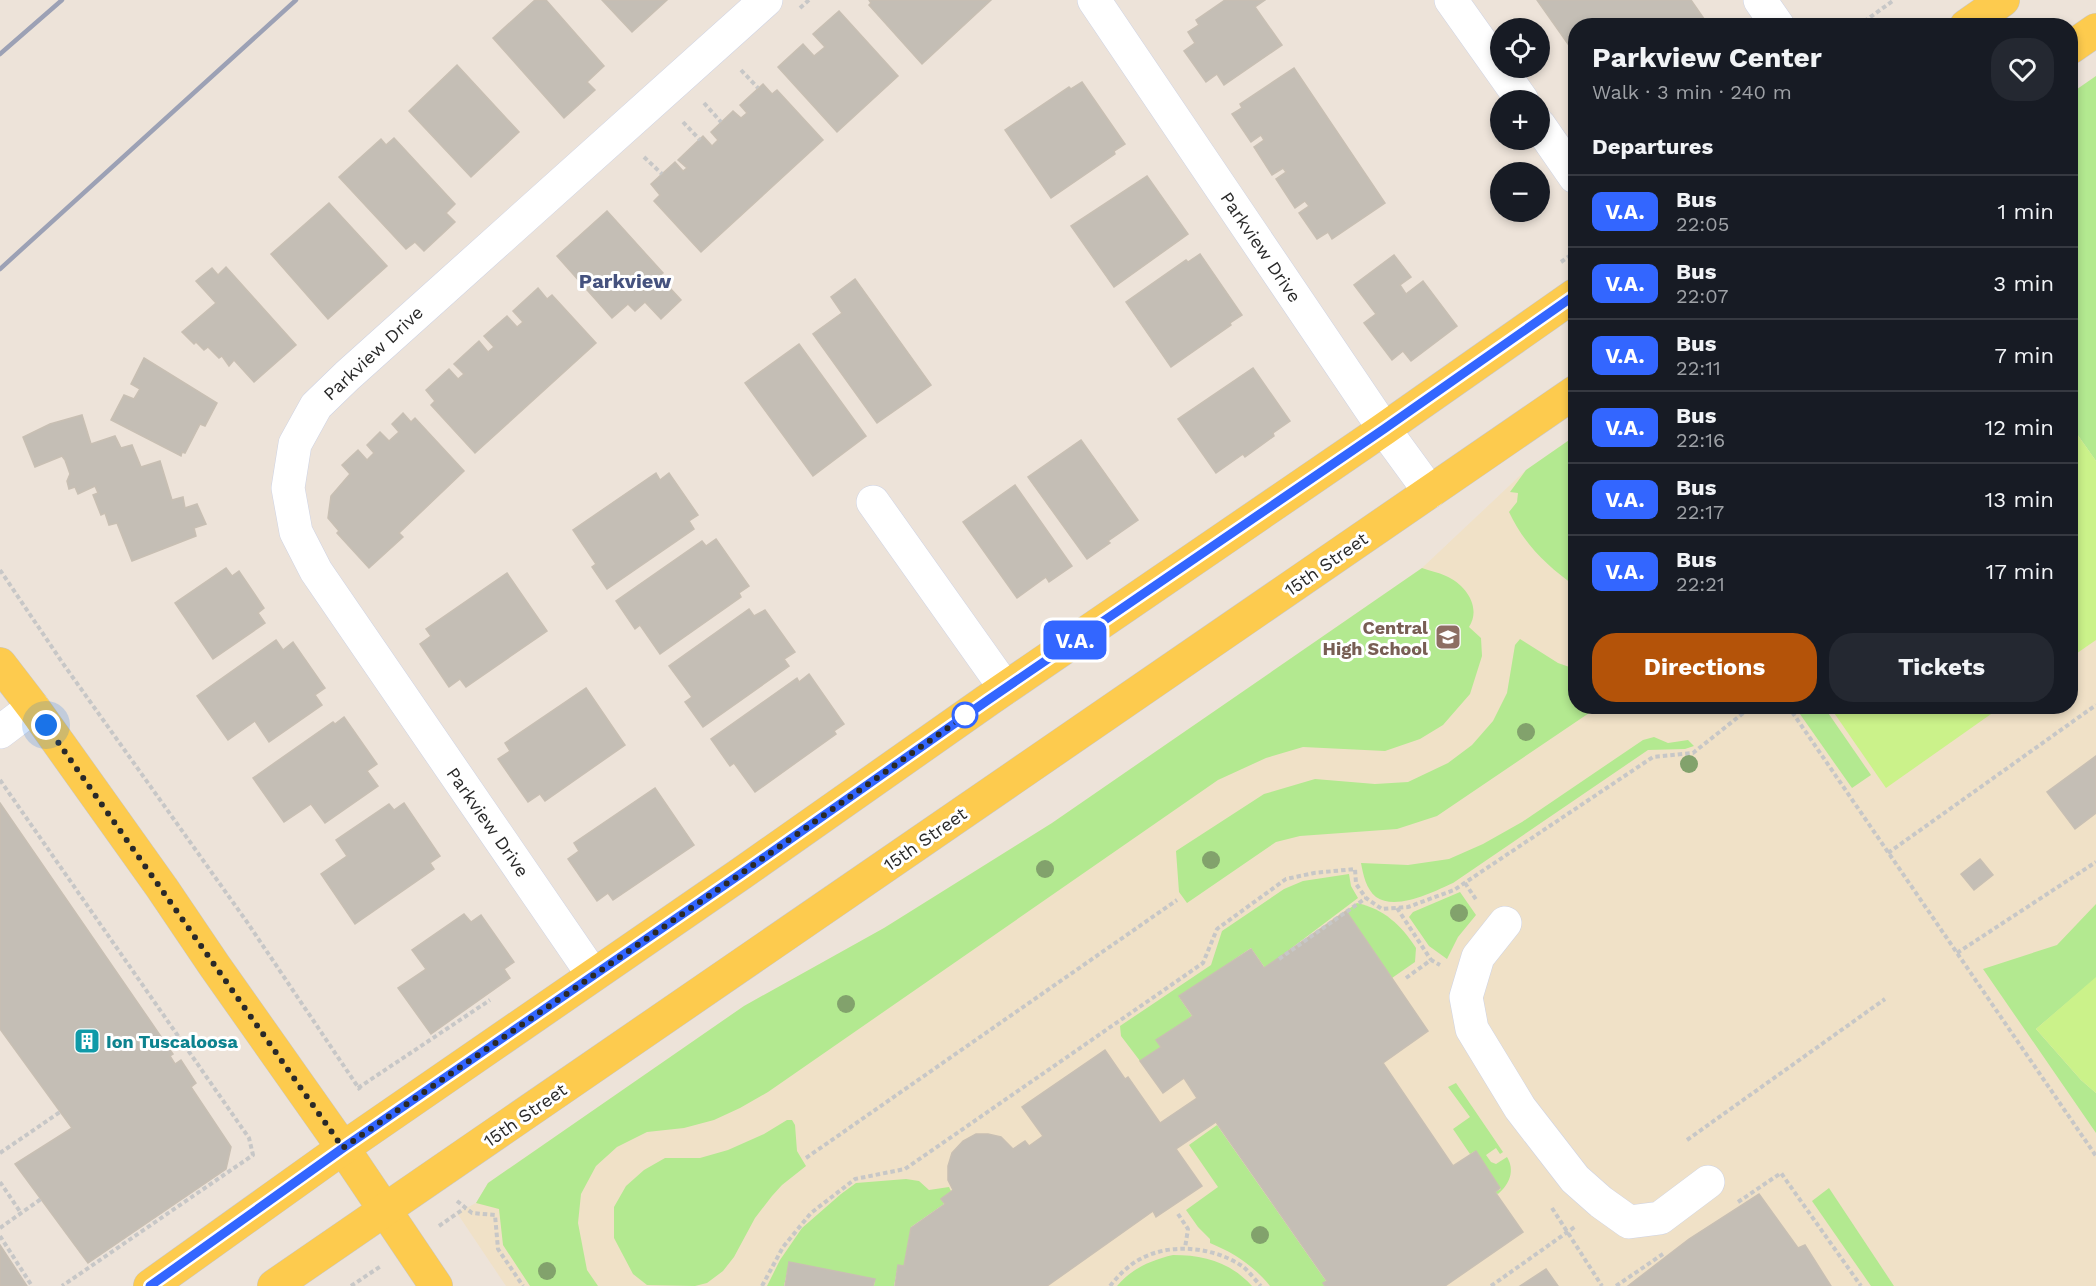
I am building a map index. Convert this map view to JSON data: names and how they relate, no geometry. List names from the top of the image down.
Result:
{
  "streets": {
    "main road": ["15th Street"],
    "street": ["Parkview Drive"]
  },
  "crossings": [
    ["Parkview Drive", "15th Street"]
  ],
  "districts": ["Parkview"],
  "places": {
    "school or university": ["Central High School"],
    "building": ["Ion Tuscaloosa"]
  },
  "lines": ["bus line V.A."],
  "page": {
    "on_map": "V.A.",
    "map_buttons": ["+", "−"],
    "heading": [
      ["Parkview Center", "Walk · 3 min · 240 m"],
      "Departures"
    ],
    "list": [
      {
        "mark": "V.A.",
        "name": "Bus",
        "note": "22:05",
        "value": "1 min"
      },
      {
        "mark": "V.A.",
        "name": "Bus",
        "note": "22:07",
        "value": "3 min"
      },
      {
        "mark": "V.A.",
        "name": "Bus",
        "note": "22:11",
        "value": "7 min"
      },
      {
        "mark": "V.A.",
        "name": "Bus",
        "note": "22:16",
        "value": "12 min"
      },
      {
        "mark": "V.A.",
        "name": "Bus",
        "note": "22:17",
        "value": "13 min"
      },
      {
        "mark": "V.A.",
        "name": "Bus",
        "note": "22:21",
        "value": "17 min"
      }
    ],
    "buttons": ["Directions", "Tickets"]
  }
}
